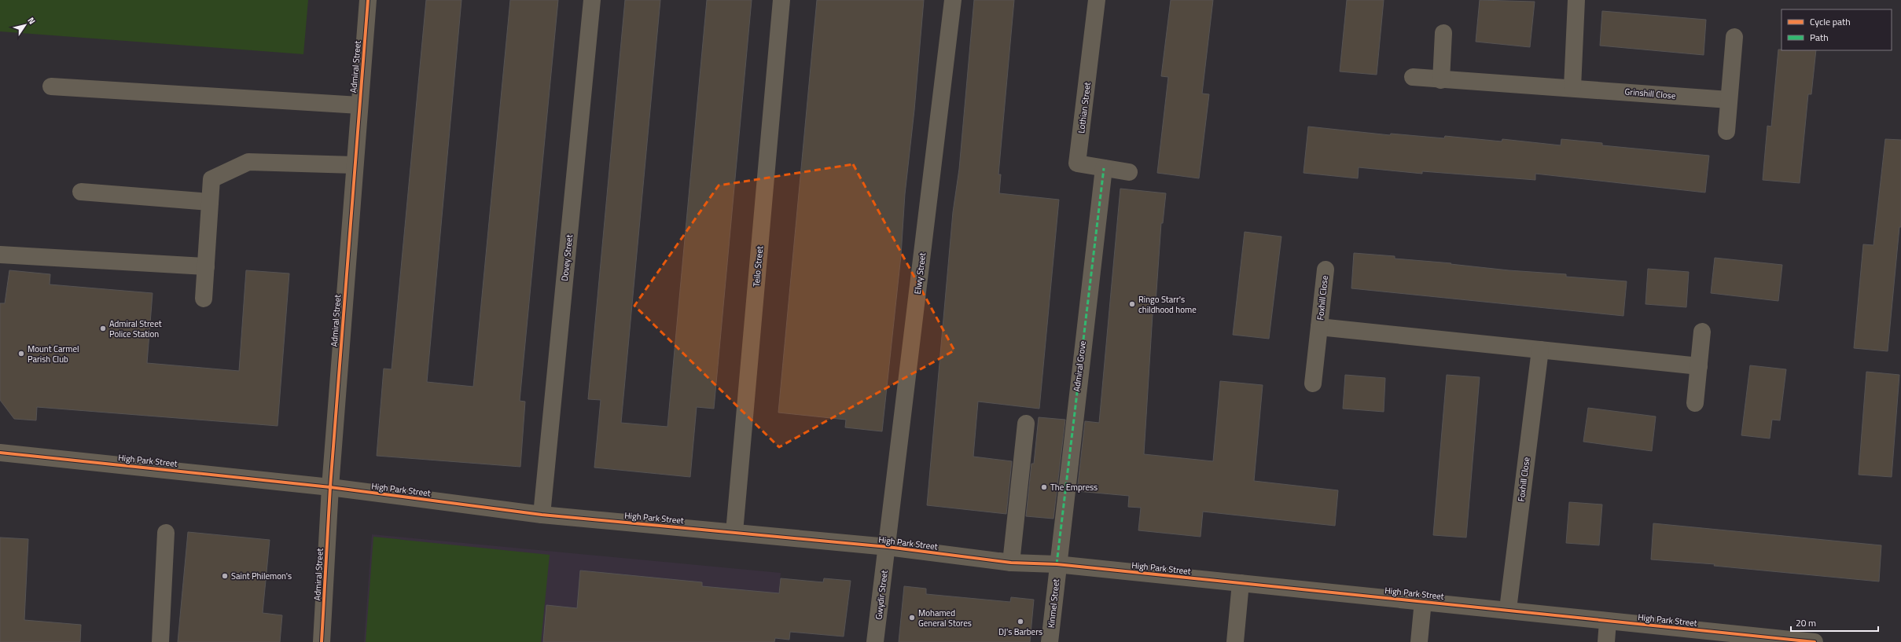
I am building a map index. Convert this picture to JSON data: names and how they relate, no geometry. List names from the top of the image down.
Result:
{
  "streets": {
    "street": [
      "Admiral Street",
      "Grinshill Close",
      "Lothian Street",
      "Dovey Street",
      "Teilo Street",
      "Elwy Street",
      "Foxhill Close",
      "Admiral Grove",
      "High Park Street",
      "Gwydir Street",
      "Kinmel Street"
    ]
  },
  "crossings": [
    ["Admiral Street", "High Park Street"],
    ["Lothian Street", "Admiral Grove"],
    ["Dovey Street", "High Park Street"],
    ["Teilo Street", "High Park Street"],
    ["Elwy Street", "High Park Street"],
    ["Elwy Street", "Gwydir Street"],
    ["Foxhill Close", "High Park Street"],
    ["Admiral Grove", "High Park Street"],
    ["Admiral Grove", "Kinmel Street"],
    ["High Park Street", "Gwydir Street"],
    ["High Park Street", "Kinmel Street"]
  ],
  "places": [
    "Ringo Starr's childhood home",
    "Admiral Street Police Station",
    "Mount Carmel Parish Club",
    "The Empress",
    "Saint Philemon's",
    "Mohamed General Stores",
    "DJ's Barbers"
  ],
  "legend": ["Cycle path", "Path"],
  "scale_bar": "20 m",
  "north": "top right"
}
